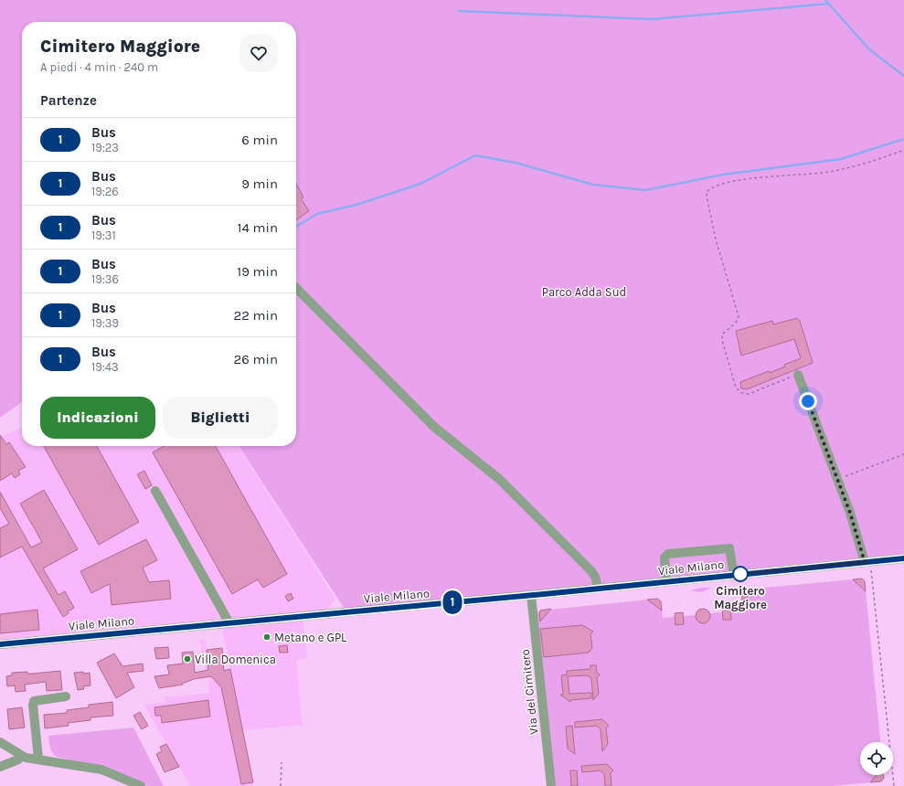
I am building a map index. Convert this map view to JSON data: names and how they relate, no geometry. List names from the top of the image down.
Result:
{
  "streets": {
    "street": ["Viale Milano", "Via del Cimitero"]
  },
  "crossings": [
    ["Viale Milano", "Via del Cimitero"]
  ],
  "parks": ["Parco Adda Sud"],
  "places": ["Cimitero Maggiore", "Metano e GPL", "Villa Domenica"],
  "lines": ["bus line 1"],
  "page": {
    "on_map": "1",
    "heading": [
      ["Cimitero Maggiore", "A piedi · 4 min · 240 m"],
      "Partenze"
    ],
    "list": [
      {
        "mark": "1",
        "name": "Bus",
        "note": "19:23",
        "value": "6 min"
      },
      {
        "mark": "1",
        "name": "Bus",
        "note": "19:26",
        "value": "9 min"
      },
      {
        "mark": "1",
        "name": "Bus",
        "note": "19:31",
        "value": "14 min"
      },
      {
        "mark": "1",
        "name": "Bus",
        "note": "19:36",
        "value": "19 min"
      },
      {
        "mark": "1",
        "name": "Bus",
        "note": "19:39",
        "value": "22 min"
      },
      {
        "mark": "1",
        "name": "Bus",
        "note": "19:43",
        "value": "26 min"
      }
    ],
    "buttons": ["Indicazioni", "Biglietti"]
  }
}
